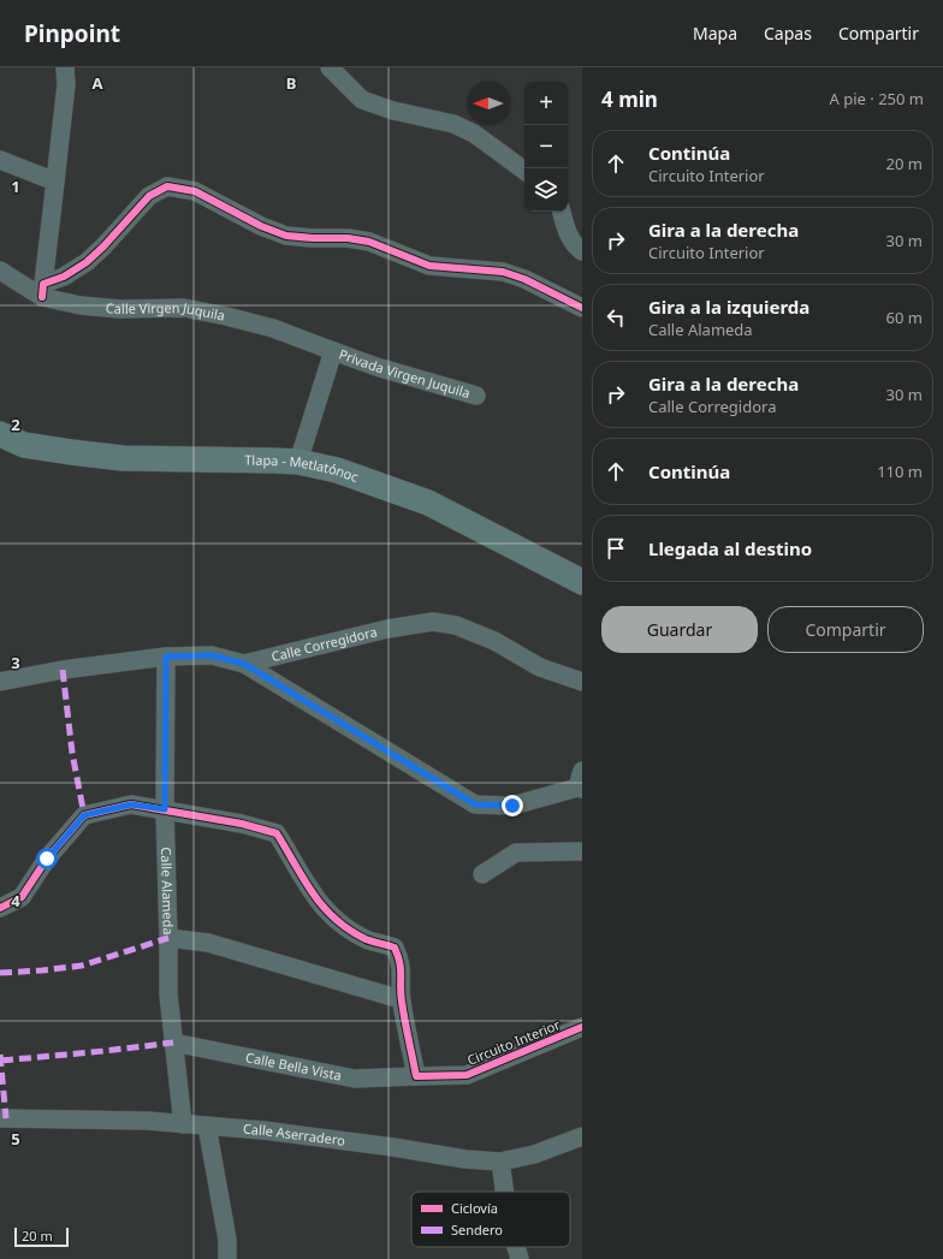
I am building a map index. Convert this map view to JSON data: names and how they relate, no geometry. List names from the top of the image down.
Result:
{
  "streets": {
    "main road": ["Tlapa - Metlatónoc"],
    "street": [
      "Calle Virgen Juquila",
      "Privada Virgen Juquila",
      "Calle Corregidora",
      "Calle Alameda",
      "Circuito Interior",
      "Calle Bella Vista",
      "Calle Aserradero"
    ]
  },
  "crossings": [
    ["Calle Virgen Juquila", "Privada Virgen Juquila"],
    ["Calle Corregidora", "Calle Alameda"],
    ["Calle Alameda", "Calle Bella Vista"],
    ["Calle Alameda", "Calle Aserradero"],
    ["Circuito Interior", "Calle Bella Vista"]
  ],
  "legend": ["Ciclovía", "Sendero"],
  "scale_bar": "20 m",
  "north": "left",
  "page": {
    "header": "Pinpoint",
    "nav": ["Mapa", "Capas", "Compartir"],
    "heading": ["4 min", "A pie · 250 m"],
    "map_buttons": ["+", "−"],
    "list": [
      ["Continúa", "Circuito Interior", "20 m"],
      ["Gira a la derecha", "Circuito Interior", "30 m"],
      ["Gira a la izquierda", "Calle Alameda", "60 m"],
      ["Gira a la derecha", "Calle Corregidora", "30 m"],
      ["Continúa", "110 m"],
      "Llegada al destino"
    ],
    "buttons": ["Guardar", "Compartir"],
    "scale": "20 m"
  },
  "grid": {
    "columns": ["A", "B"],
    "rows": [
      "1",
      "2",
      "3",
      "4",
      "5"
    ]
  }
}
